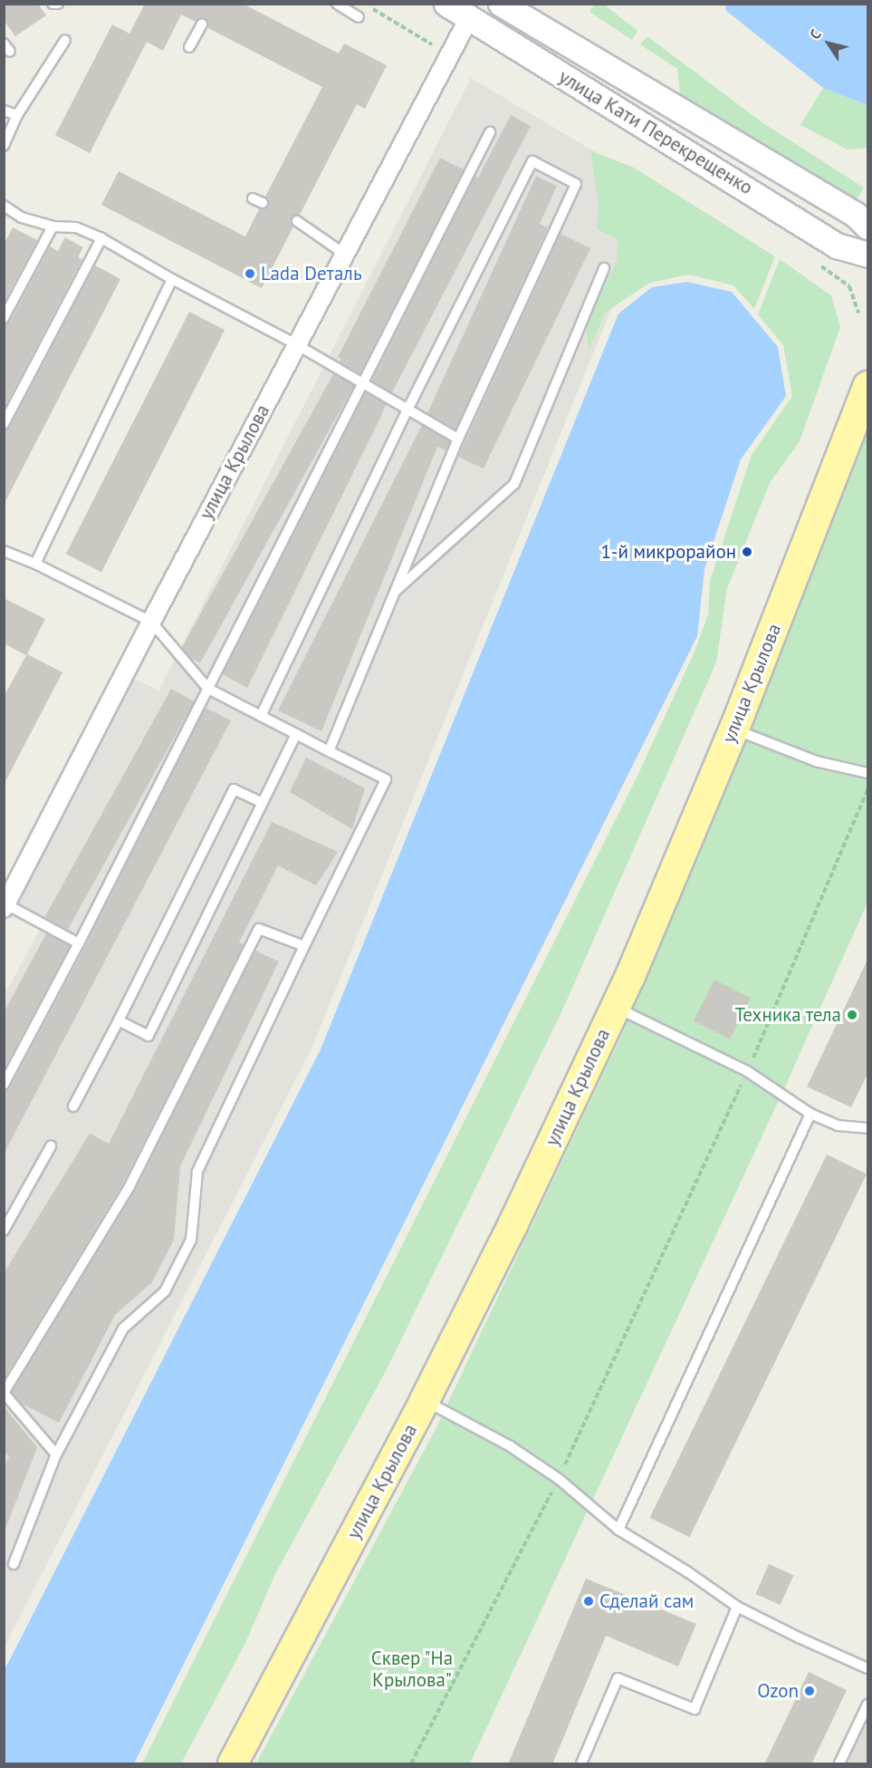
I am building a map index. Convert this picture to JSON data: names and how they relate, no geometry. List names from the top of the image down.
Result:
{
  "streets": {
    "main road": ["улица Крылова"],
    "street": ["улица Кати Перекрещенко"]
  },
  "crossings": [
    ["улица Кати Перекрещенко", "улица Крылова"]
  ],
  "parks": ["Сквер \"На Крылова\""],
  "places": [
    "Lada Dеталь",
    "1-й микрорайон",
    "Техника тела",
    "Сделай сам",
    "Ozon"
  ],
  "north": "top left"
}
